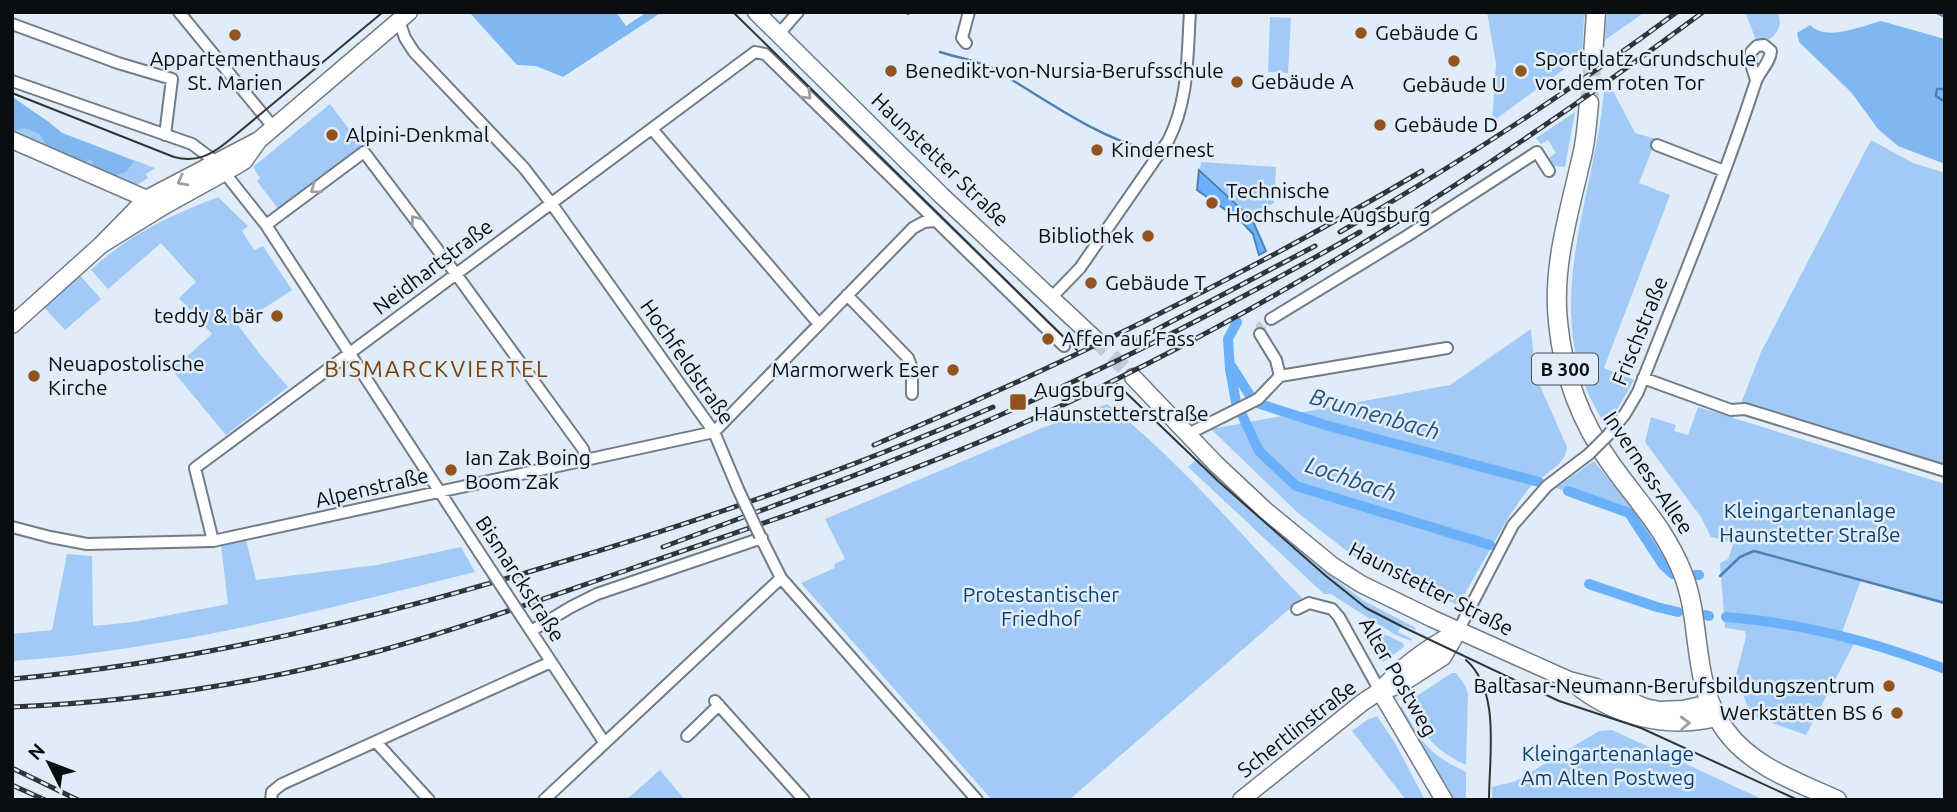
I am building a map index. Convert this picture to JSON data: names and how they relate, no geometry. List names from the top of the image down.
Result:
{
  "streets": {
    "main road": [
      "Haunstetter Straße",
      "B 300",
      "Inverness-Allee",
      "Alter Postweg",
      "Schertlinstraße"
    ],
    "street": [
      "Neidhartstraße",
      "Frischstraße",
      "Hochfeldstraße",
      "Alpenstraße",
      "Bismarckstraße"
    ]
  },
  "crossings": [
    ["Haunstetter Straße", "Frischstraße"],
    ["Haunstetter Straße", "B 300"],
    ["Haunstetter Straße", "Inverness-Allee"],
    ["Haunstetter Straße", "Schertlinstraße"],
    ["Neidhartstraße", "Hochfeldstraße"],
    ["Neidhartstraße", "Alpenstraße"],
    ["Neidhartstraße", "Bismarckstraße"],
    ["Frischstraße", "Schertlinstraße"],
    ["Hochfeldstraße", "Alpenstraße"],
    ["B 300", "Inverness-Allee"],
    ["Alpenstraße", "Bismarckstraße"],
    ["Alter Postweg", "Schertlinstraße"]
  ],
  "districts": ["BISMARCKVIERTEL"],
  "water": ["Brunnenbach", "Lochbach"],
  "parks": ["Kleingartenanlage Haunstetter Straße", "Protestantischer Friedhof", "Kleingartenanlage Am Alten Postweg"],
  "places": {
    "other": [
      "Gebäude G",
      "Appartementhaus St. Marien",
      "Gebäude U",
      "Benedikt-von-Nursia-Berufsschule",
      "Sportplatz Grundschule vor dem roten Tor",
      "Gebäude A",
      "Gebäude D",
      "Alpini-Denkmal",
      "Kindernest",
      "Technische Hochschule Augsburg",
      "Bibliothek",
      "Gebäude T",
      "teddy & bär",
      "Affen auf Fass",
      "Marmorwerk Eser",
      "Neuapostolische Kirche",
      "Ian Zak Boing Boom Zak",
      "Baltasar-Neumann-Berufsbildungszentrum",
      "Werkstätten BS 6"
    ],
    "transit": ["Augsburg Haunstetterstraße"]
  },
  "north": "top left"
}
